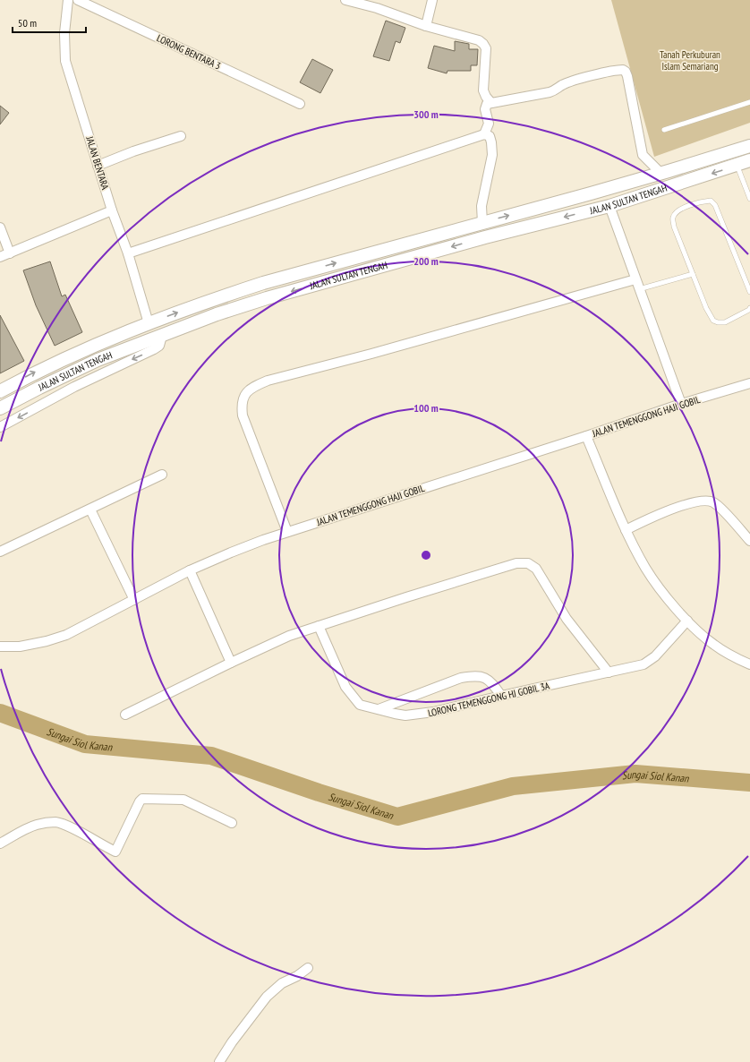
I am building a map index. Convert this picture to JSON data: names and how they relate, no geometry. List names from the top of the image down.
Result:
{
  "streets": {
    "main road": ["JALAN SULTAN TENGAH"],
    "street": [
      "LORONG BENTARA 3",
      "JALAN BENTARA",
      "JALAN TEMENGGONG HAJI GOBIL",
      "LORONG TEMENGGONG HJ GOBIL 3A"
    ]
  },
  "crossings": [
    ["JALAN BENTARA", "JALAN SULTAN TENGAH"]
  ],
  "water": ["Sungai Siol Kanan"],
  "parks": ["Tanah Perkuburan Islam Semariang"],
  "scale_bar": "50 m",
  "rings": ["300 m", "200 m", "100 m"]
}
